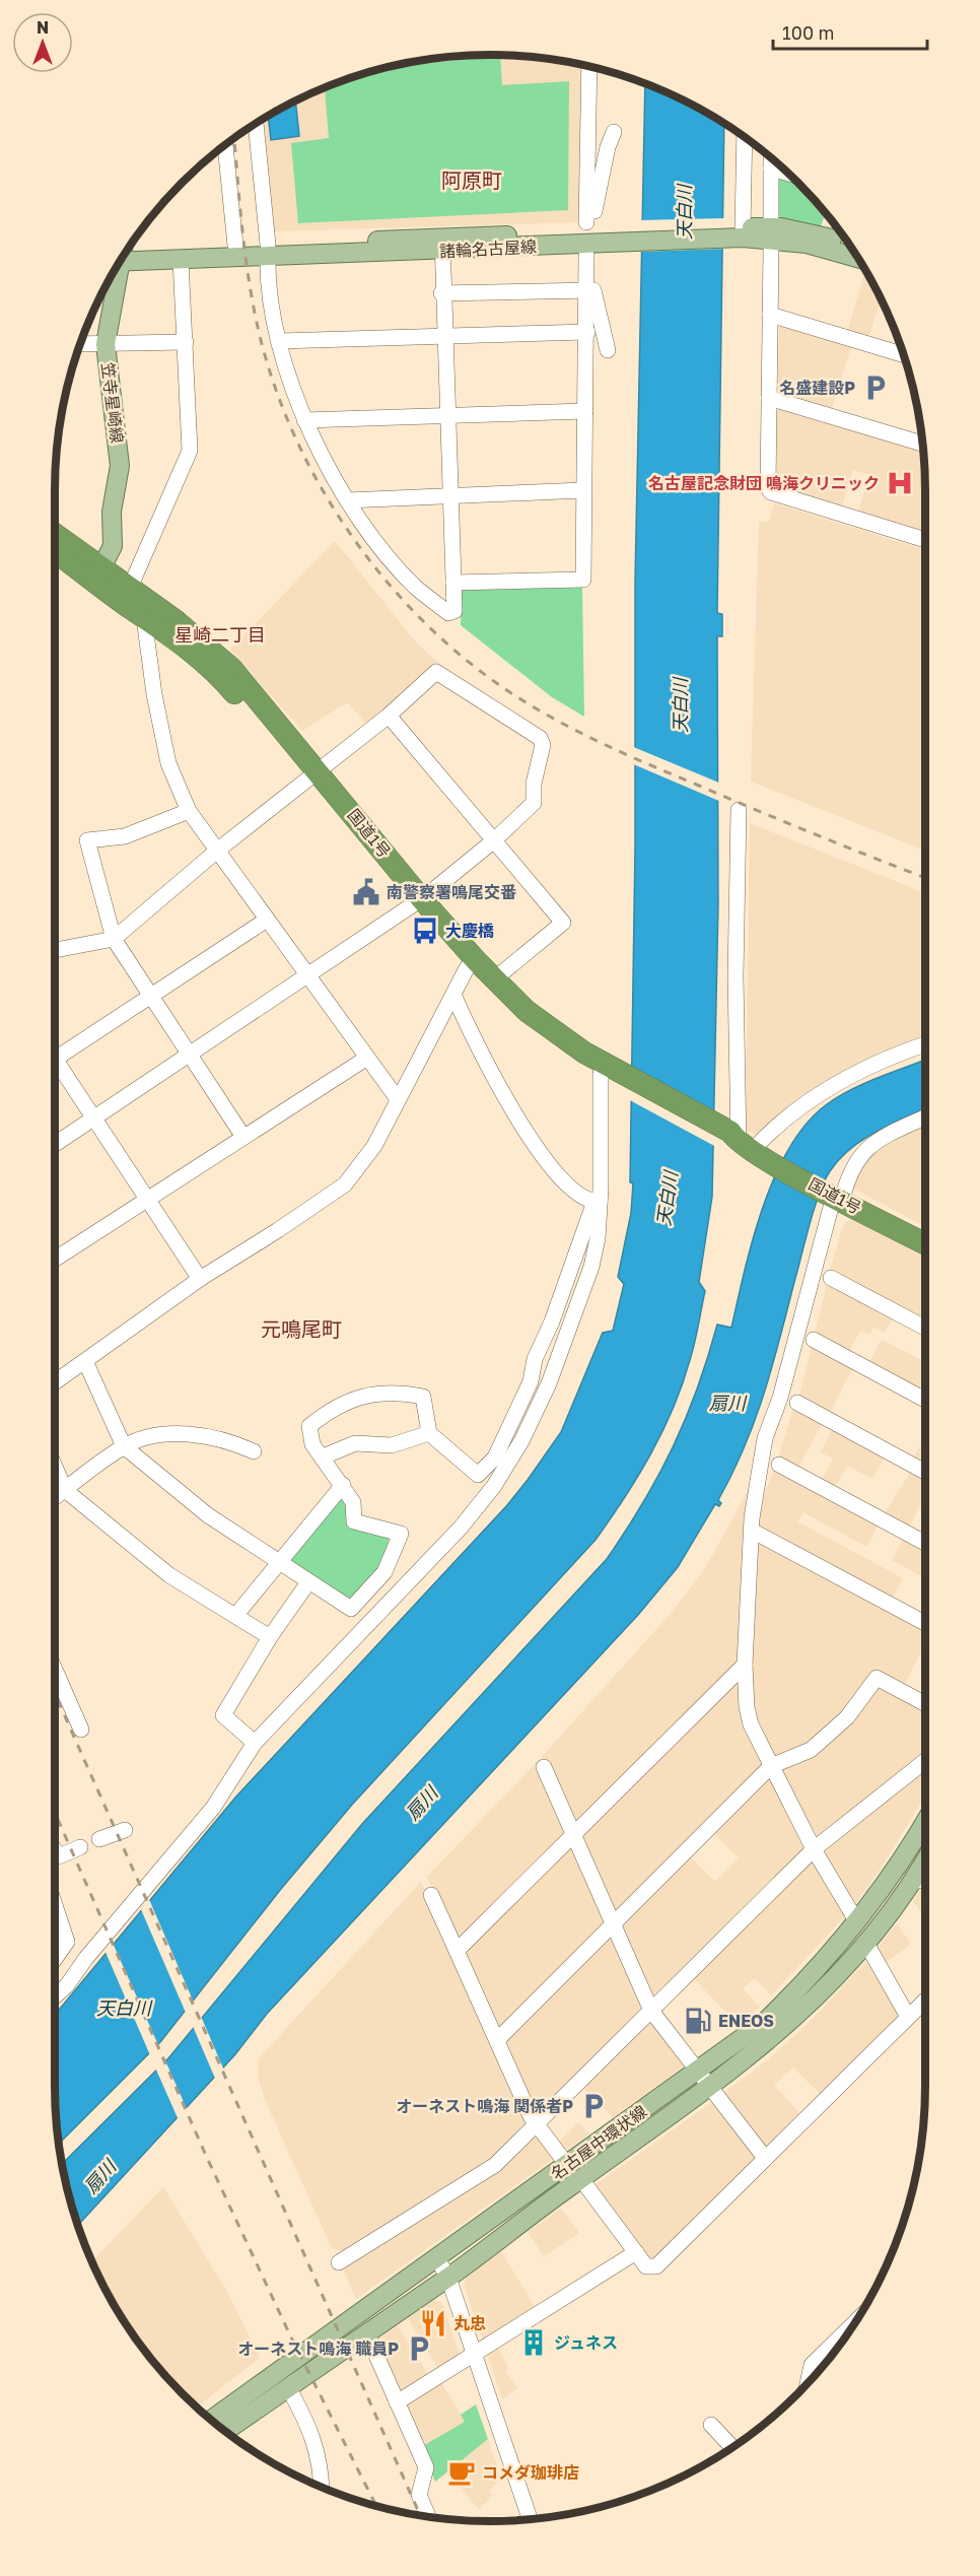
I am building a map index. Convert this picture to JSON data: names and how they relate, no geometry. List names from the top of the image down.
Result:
{
  "streets": {
    "highway": ["国道1号"],
    "main road": ["諸輪名古屋線", "笠寺星崎線", "名古屋中環状線"]
  },
  "crossings": [
    ["笠寺星崎線", "国道1号"]
  ],
  "districts": ["阿原町", "星崎二丁目", "元鳴尾町"],
  "water": ["天白川", "扇川"],
  "places": {
    "parking": ["名盛建設P", "オーネスト鳴海 関係者P", "オーネスト鳴海 職員P"],
    "hospital": ["名古屋記念財団 鳴海クリニック"],
    "public building": ["南警察署鳴尾交番"],
    "bus stop": ["大慶橋"],
    "fuel station": ["ENEOS"],
    "restaurant": ["丸忠"],
    "building": ["ジュネス"],
    "cafe": ["コメダ珈琲店"]
  },
  "scale_bar": "100 m",
  "north": "top"
}
